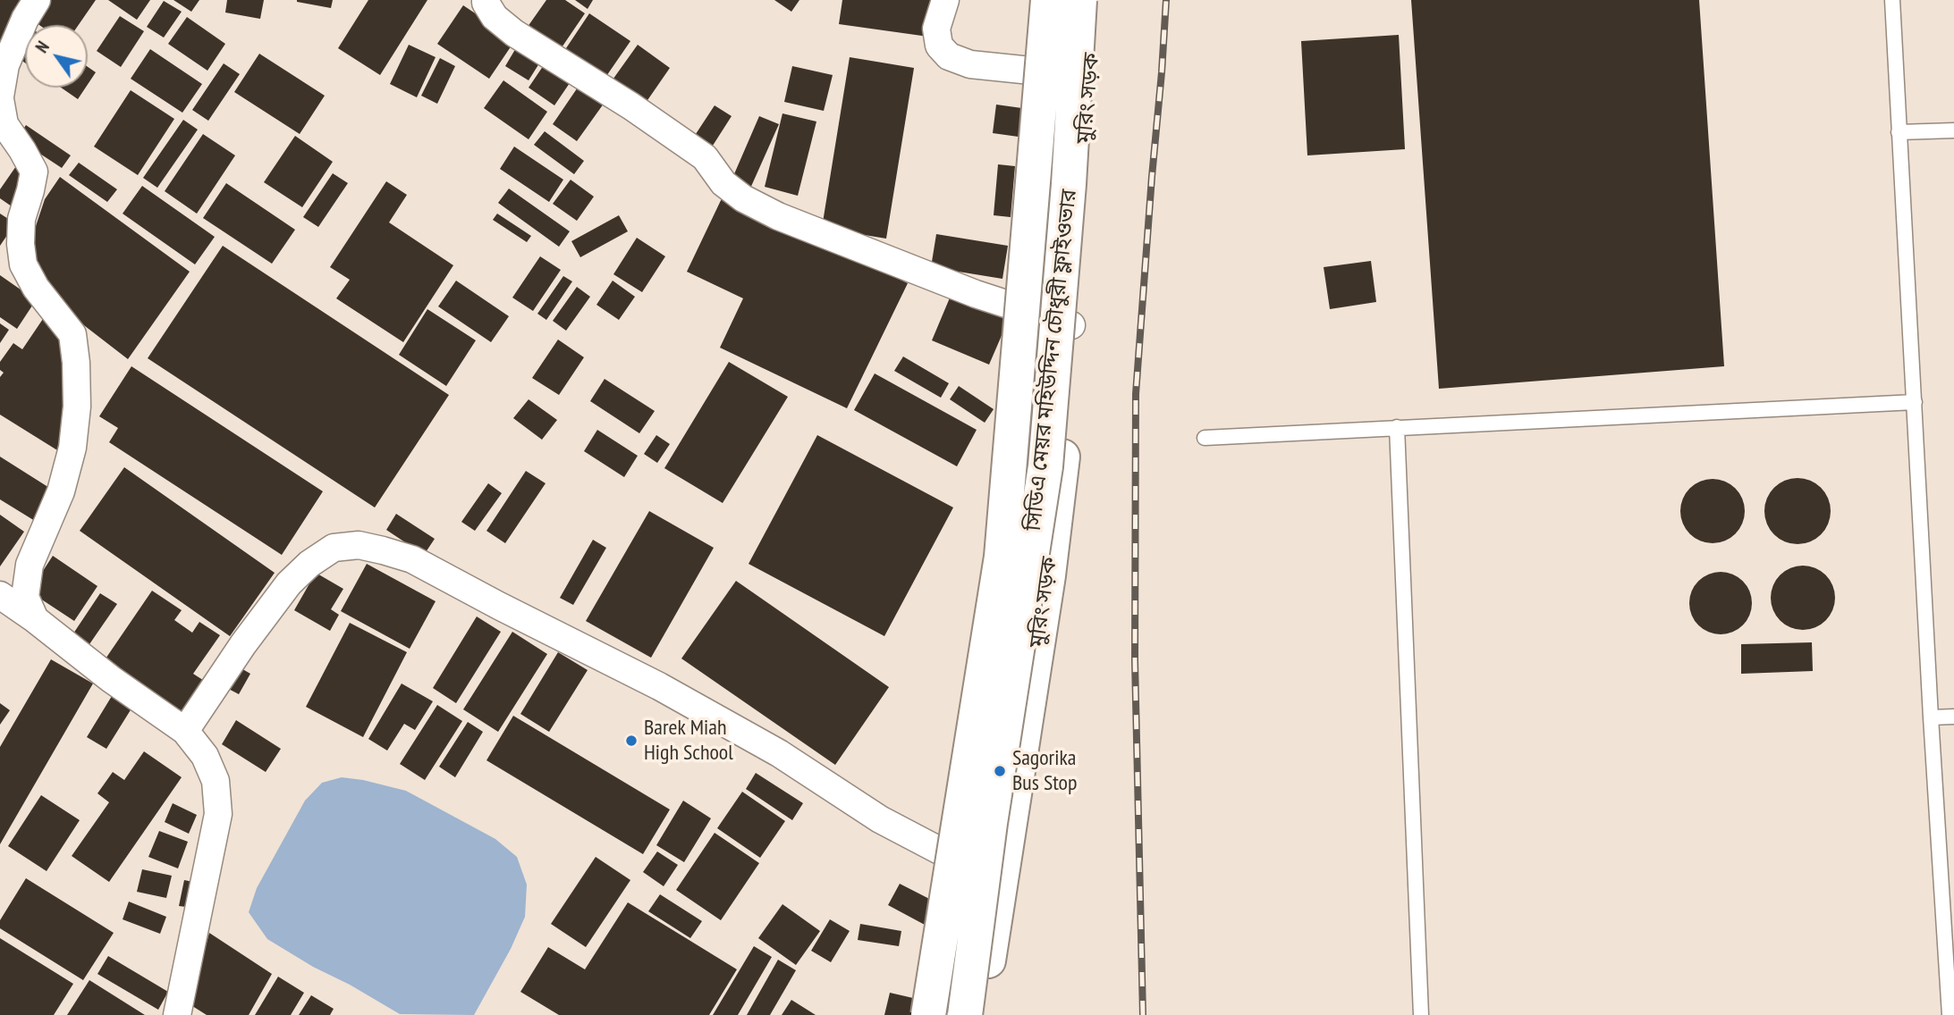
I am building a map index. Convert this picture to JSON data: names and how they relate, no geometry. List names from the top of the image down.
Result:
{
  "streets": {
    "highway": ["মুরিং সড়ক", "সিডিএ মেয়র মহিউদ্দিন চৌধুরী ফ্লাইওভার"]
  },
  "places": ["Barek Miah High School", "Sagorika Bus Stop"],
  "north": "top left"
}
